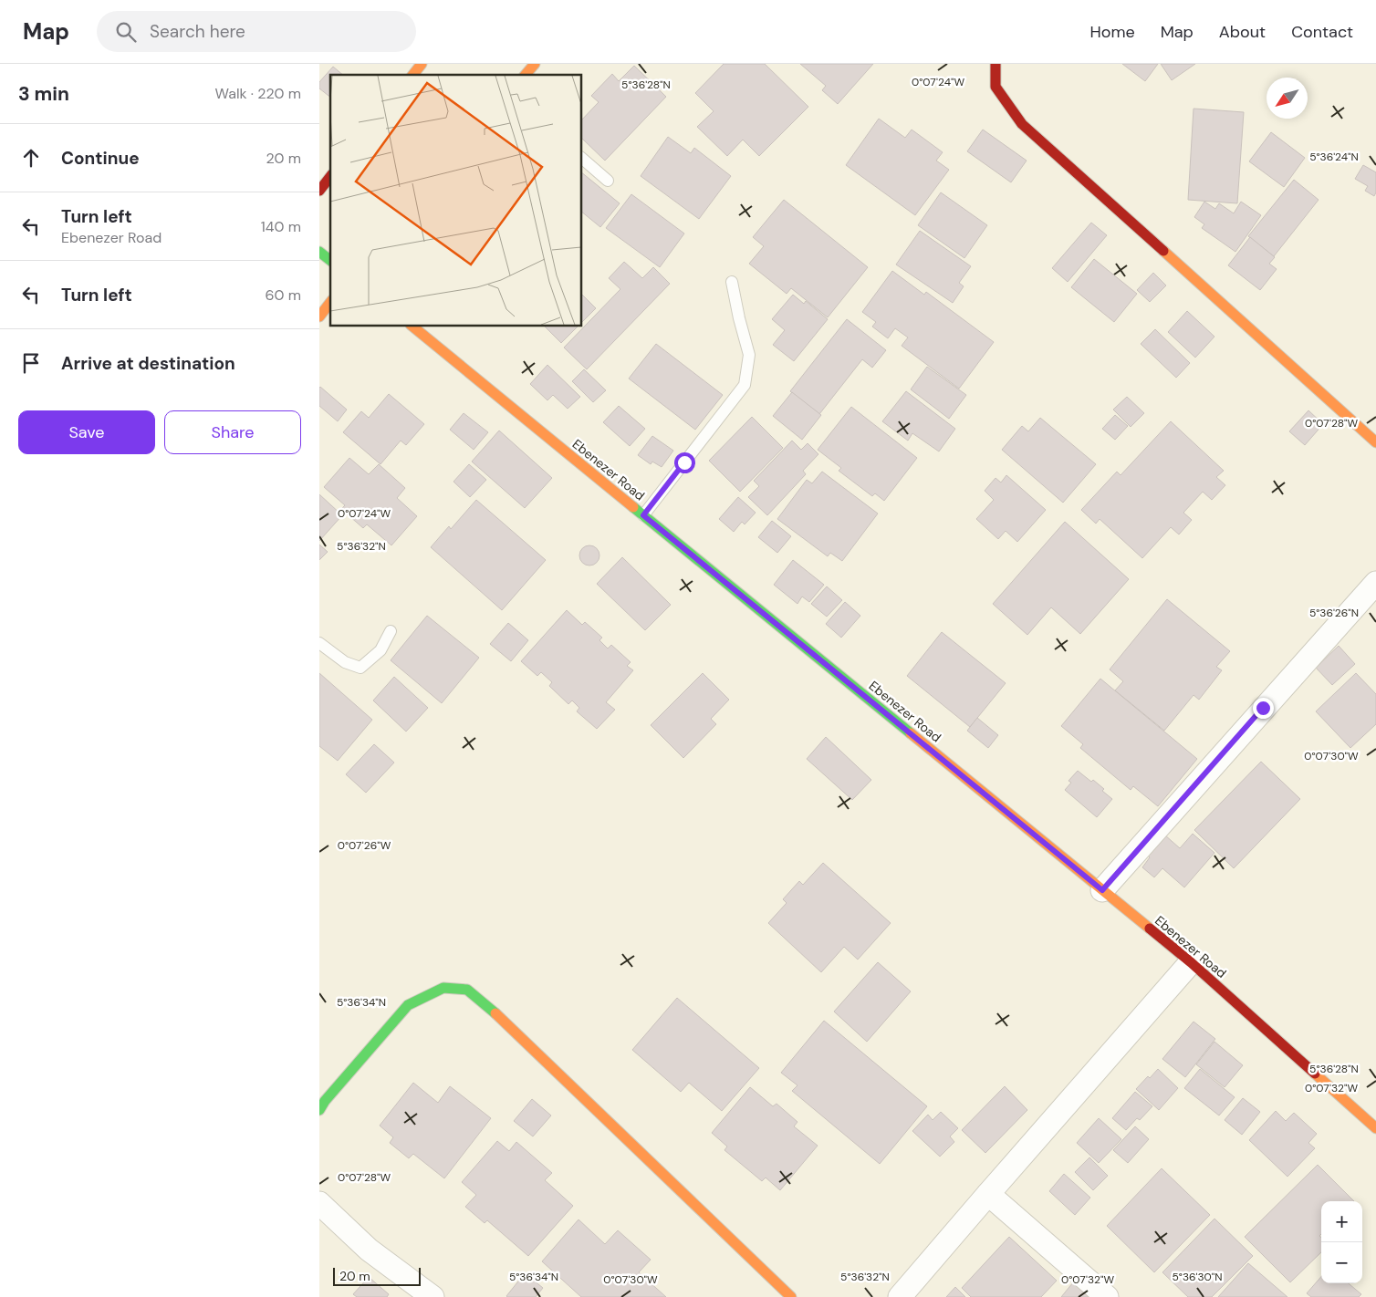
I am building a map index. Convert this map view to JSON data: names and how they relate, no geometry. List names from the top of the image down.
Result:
{
  "streets": {
    "street": ["Ebenezer Road"]
  },
  "scale_bar": "20 m",
  "north": "bottom left",
  "page": {
    "header": "Map",
    "search": "Search here",
    "nav": [
      "Home",
      "Map",
      "About",
      "Contact"
    ],
    "heading": ["3 min", "Walk · 220 m"],
    "list": [
      ["Continue", "20 m"],
      ["Turn left", "Ebenezer Road", "140 m"],
      ["Turn left", "60 m"],
      "Arrive at destination"
    ],
    "buttons": ["Save", "Share"],
    "map_buttons": ["+", "−"],
    "scale": "20 m"
  },
  "coordinates": [
    "0°07'24\"W",
    "5°36'28\"N",
    "5°36'24\"N",
    "0°07'28\"W",
    "5°36'32\"N",
    "5°36'26\"N",
    "0°07'30\"W",
    "0°07'26\"W",
    "5°36'34\"N",
    "0°07'32\"W",
    "5°36'30\"N"
  ]
}
